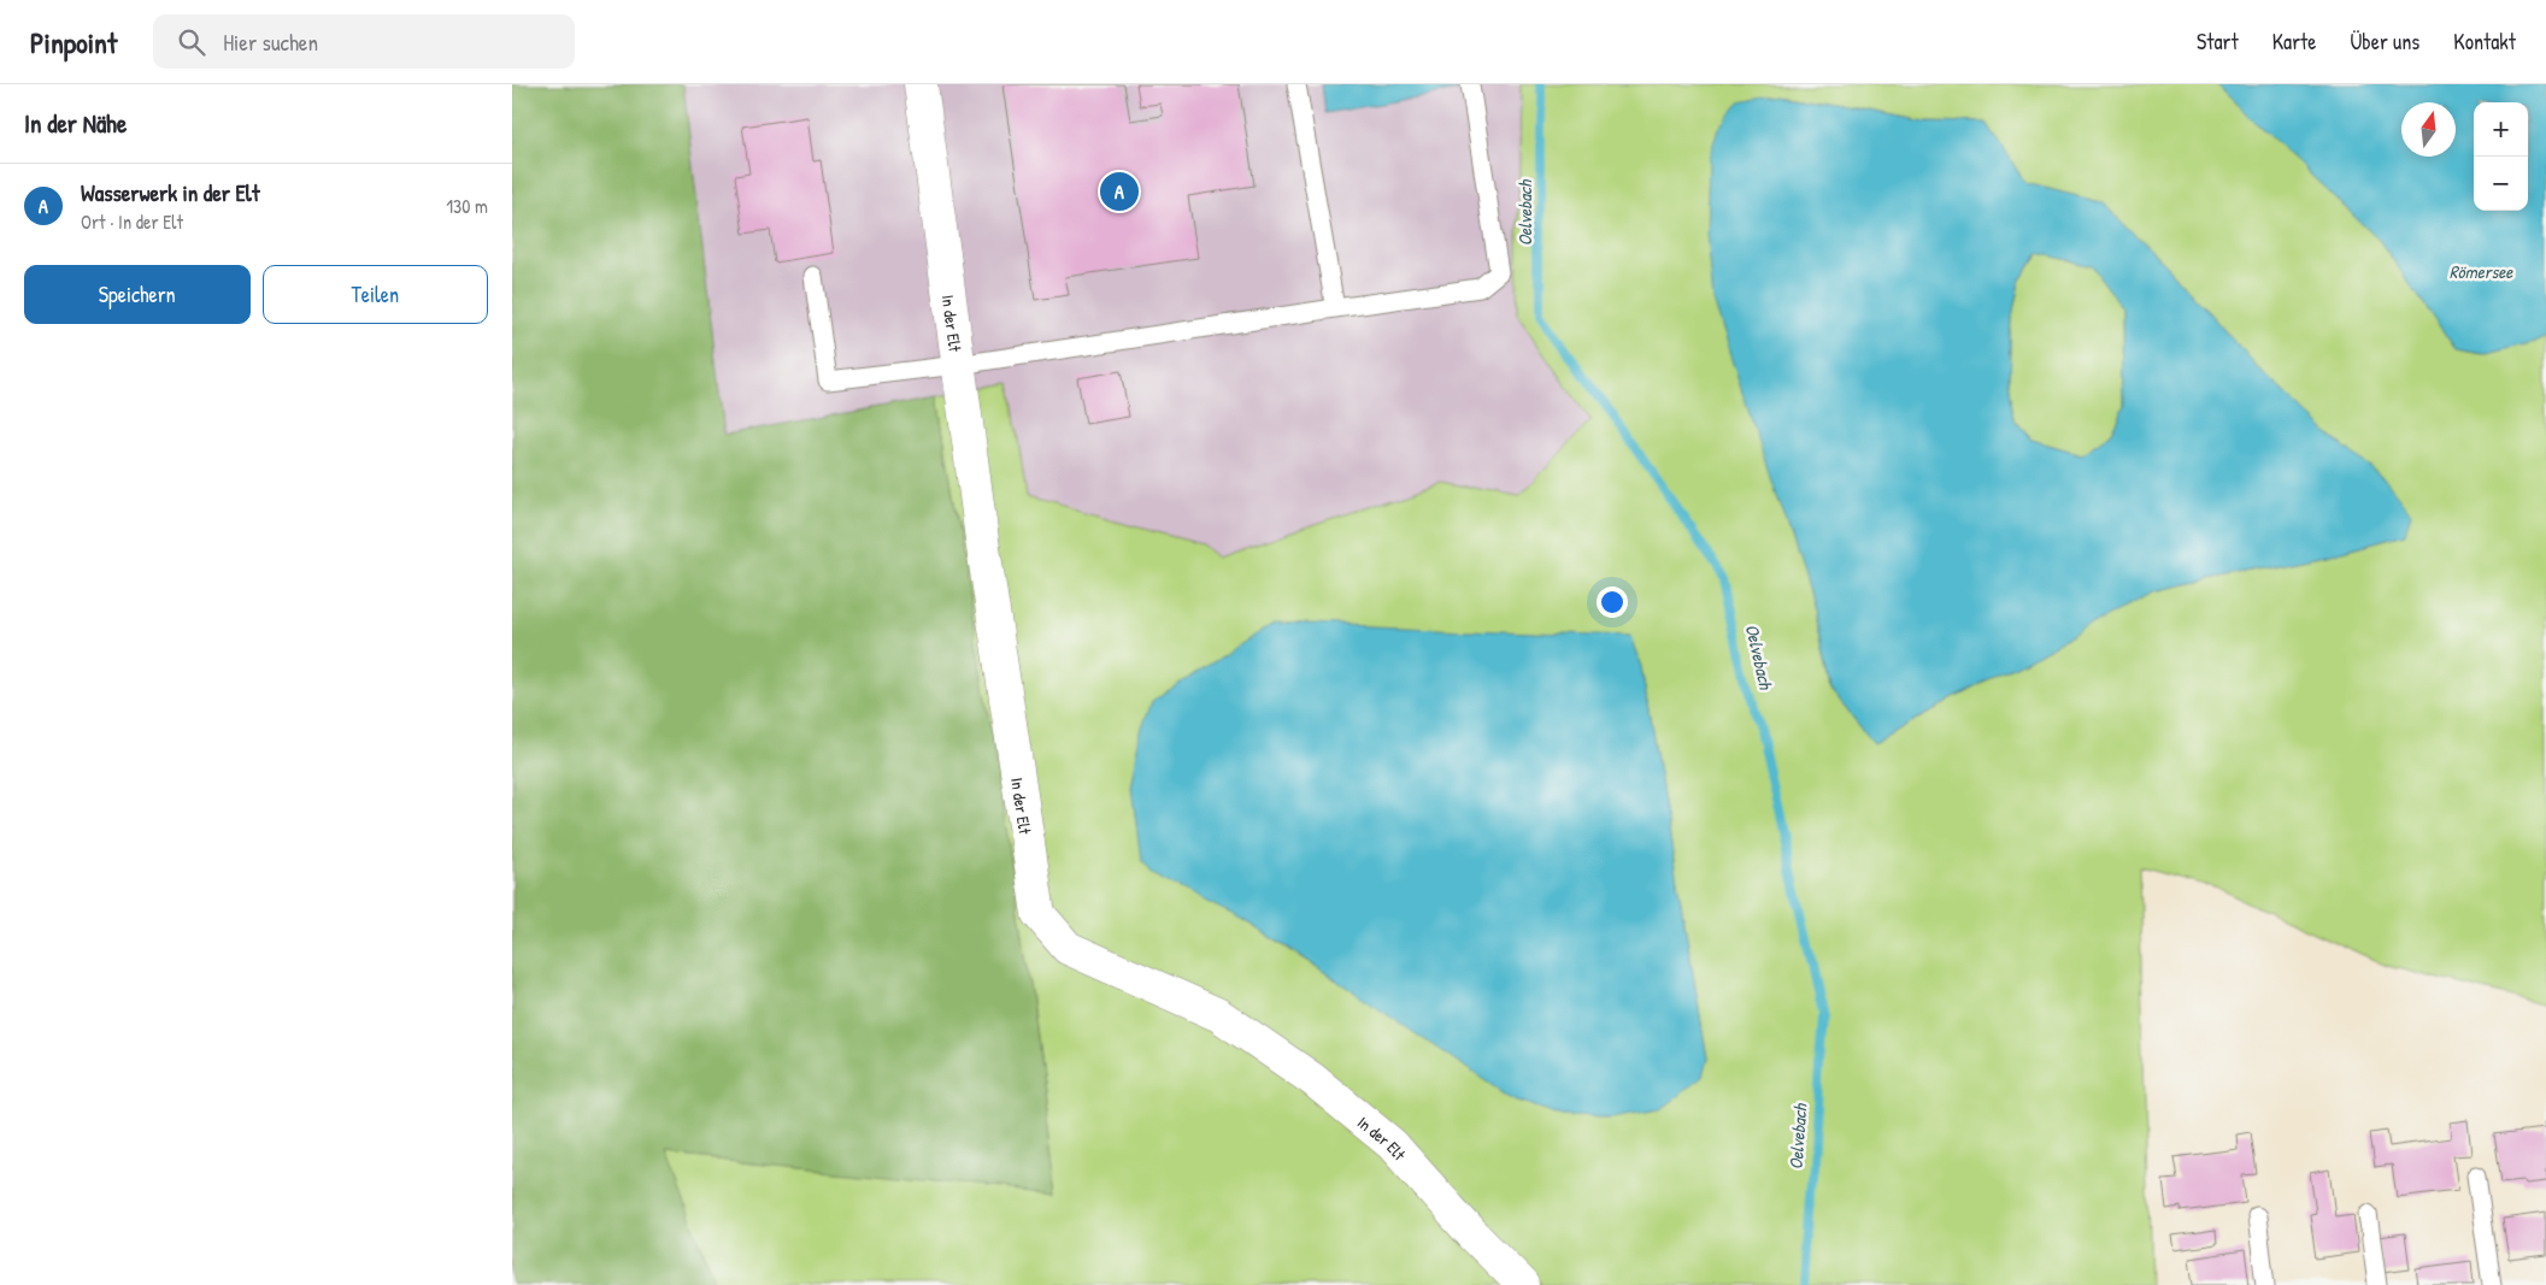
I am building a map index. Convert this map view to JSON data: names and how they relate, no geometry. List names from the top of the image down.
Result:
{
  "streets": {
    "street": ["In der Elt"]
  },
  "water": ["Oelvebach", "Römersee"],
  "north": "top",
  "page": {
    "header": "Pinpoint",
    "search": "Hier suchen",
    "nav": [
      "Start",
      "Karte",
      "Über uns",
      "Kontakt"
    ],
    "heading": "In der Nähe",
    "map_buttons": ["+", "−"],
    "list": [
      {
        "mark": "A",
        "name": "Wasserwerk in der Elt",
        "note": "Ort · In der Elt",
        "value": "130 m"
      }
    ],
    "pins": "A",
    "buttons": ["Speichern", "Teilen"]
  }
}
